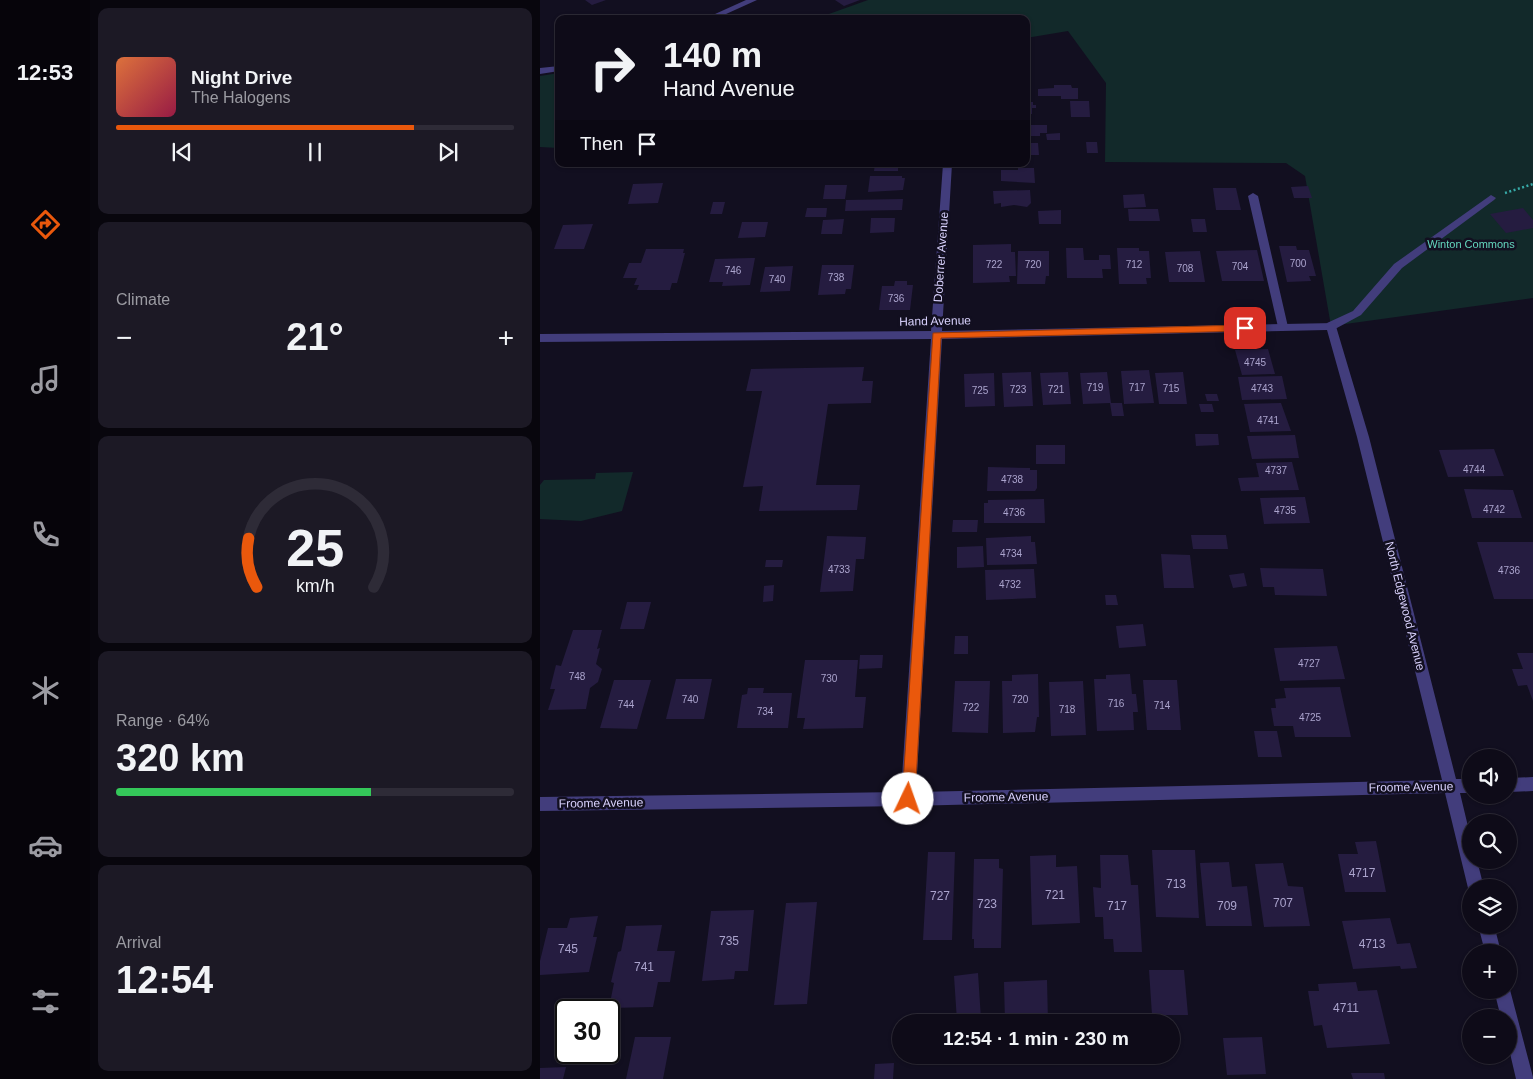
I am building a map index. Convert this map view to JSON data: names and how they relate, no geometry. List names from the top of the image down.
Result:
{
  "streets": {
    "street": [
      "Doberrer Avenue",
      "Hand Avenue",
      "North Edgewood Avenue",
      "Froome Avenue"
    ]
  },
  "crossings": [
    ["Doberrer Avenue", "Hand Avenue"],
    ["Doberrer Avenue", "Froome Avenue"],
    ["Hand Avenue", "North Edgewood Avenue"],
    ["North Edgewood Avenue", "Froome Avenue"]
  ],
  "parks": ["Winton Commons"],
  "house_numbers": [
    "700",
    "722",
    "720",
    "712",
    "704",
    "708",
    "746",
    "738",
    "740",
    "736",
    "4745",
    "719",
    "717",
    "715",
    "4743",
    "723",
    "721",
    "725",
    "4741",
    "4744",
    "4737",
    "4738",
    "4742",
    "4735",
    "4736",
    "4734",
    "4733",
    "4736",
    "4732",
    "4727",
    "748",
    "730",
    "740",
    "720",
    "716",
    "744",
    "714",
    "722",
    "718",
    "734",
    "4725",
    "4717",
    "713",
    "721",
    "727",
    "707",
    "723",
    "717",
    "709",
    "735",
    "4713",
    "745",
    "741",
    "4711"
  ],
  "page": {
    "tabs": "12:53",
    "turn": ["140 m", "Hand Avenue"],
    "song": ["Night Drive", "The Halogens"],
    "then": "Then",
    "tile": [
      "Climate",
      ["Range · 64%", "320 km"],
      ["Arrival", "12:54"]
    ],
    "heat": ["−", "21°", "+"],
    "map_buttons": ["+", "−"],
    "limit": "30",
    "trip": "12:54 · 1 min · 230 m",
    "gauge": ["25", "km/h"]
  }
}
